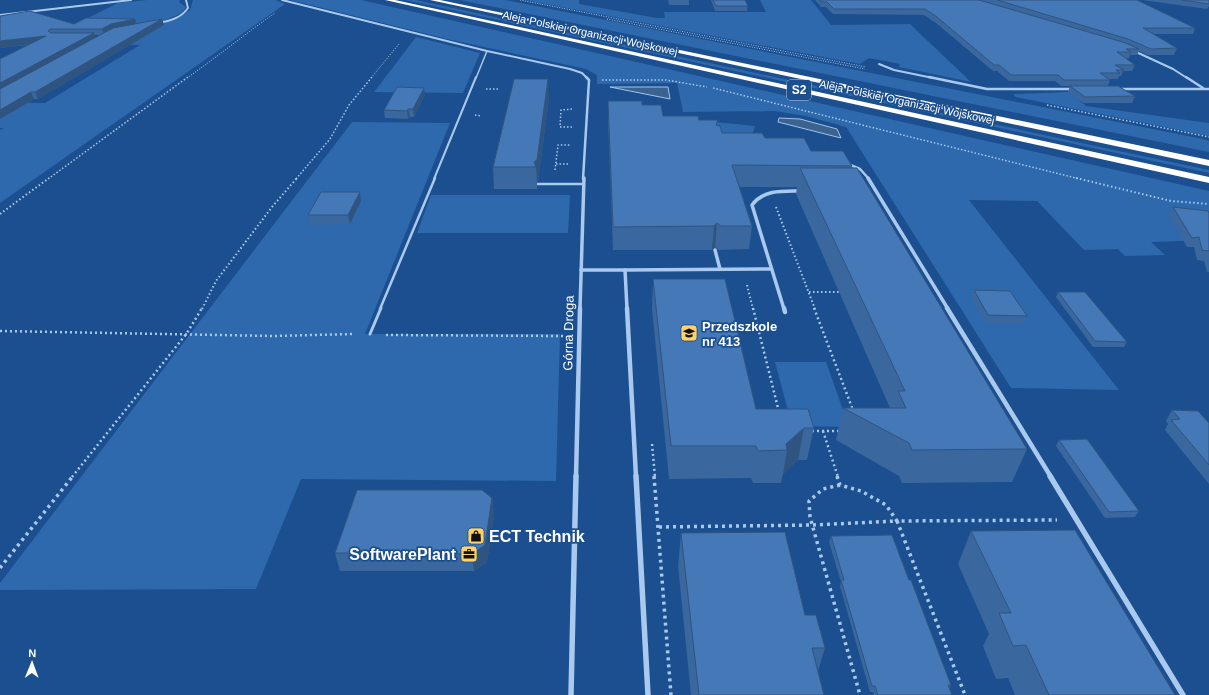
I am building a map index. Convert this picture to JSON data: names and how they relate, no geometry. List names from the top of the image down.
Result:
{
  "streets": {
    "highway": ["Aleja Polskiej Organizacji Wojskowej", "S2"],
    "street": ["Górna Droga"]
  },
  "places": {
    "school or university": ["Przedszkole nr 413"],
    "shop": ["ECT Technik"],
    "office": ["SoftwarePlant"]
  },
  "north": "top"
}
